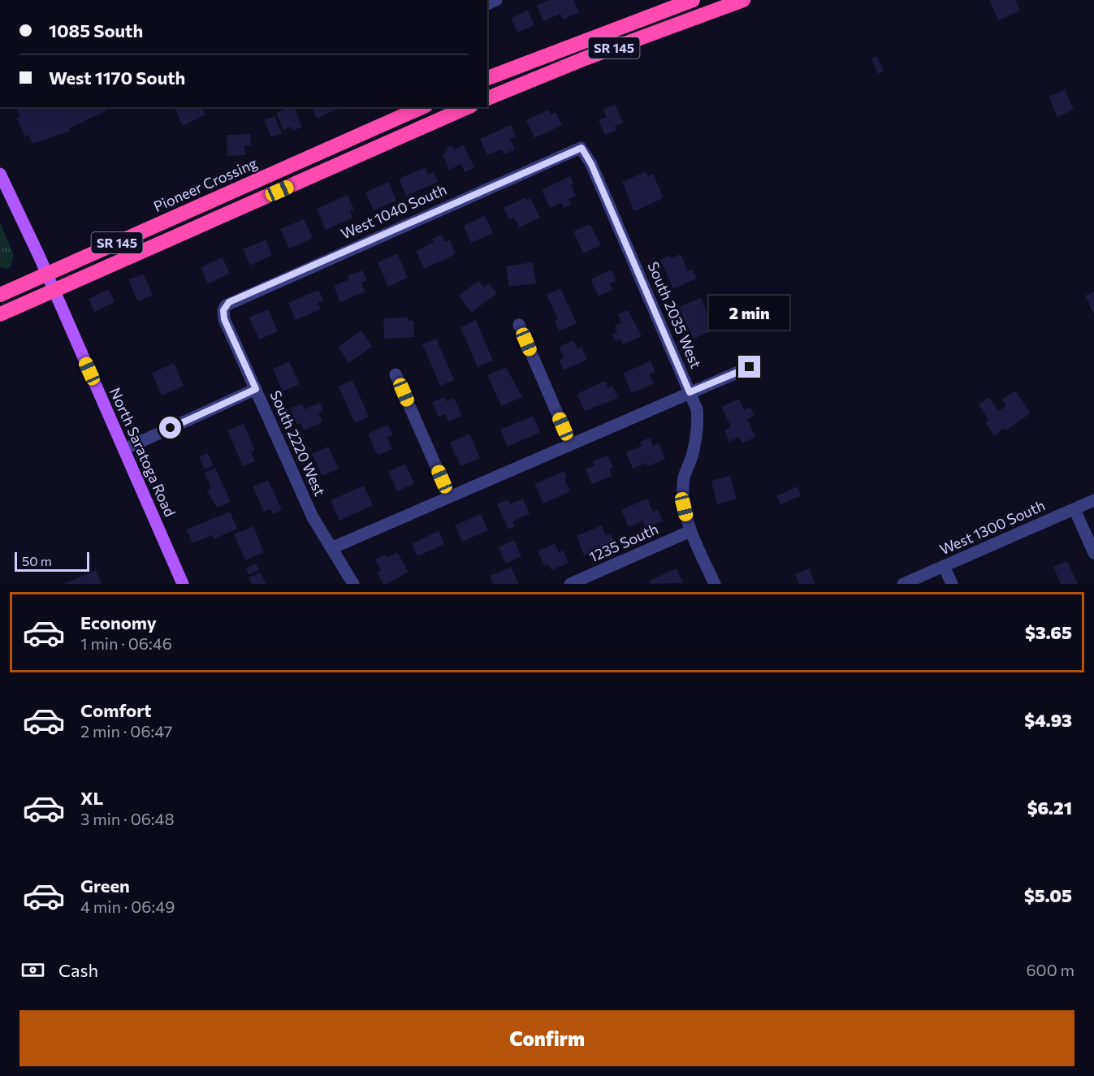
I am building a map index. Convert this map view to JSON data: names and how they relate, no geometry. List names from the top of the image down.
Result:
{
  "streets": {
    "highway": ["SR 145", "Pioneer Crossing"],
    "main road": ["North Saratoga Road"],
    "street": [
      "West 1040 South",
      "South 2035 West",
      "South 2220 West",
      "West 1300 South",
      "1235 South"
    ]
  },
  "crossings": [
    ["SR 145", "North Saratoga Road"],
    ["Pioneer Crossing", "North Saratoga Road"],
    ["West 1040 South", "South 2035 West"],
    ["West 1040 South", "South 2220 West"],
    ["South 2035 West", "1235 South"]
  ],
  "scale_bar": "50 m",
  "page": {
    "banner": ["1085 South", "West 1170 South"],
    "bubble": "2 min",
    "scale": "50 m",
    "list": [
      {
        "name": "Economy",
        "note": "1 min · 06:46",
        "value": "$3.65"
      },
      {
        "name": "Comfort",
        "note": "2 min · 06:47",
        "value": "$4.93"
      },
      {
        "name": "XL",
        "note": "3 min · 06:48",
        "value": "$6.21"
      },
      {
        "name": "Green",
        "note": "4 min · 06:49",
        "value": "$5.05"
      }
    ],
    "pay": ["Cash", "600 m"],
    "buttons": "Confirm"
  }
}
